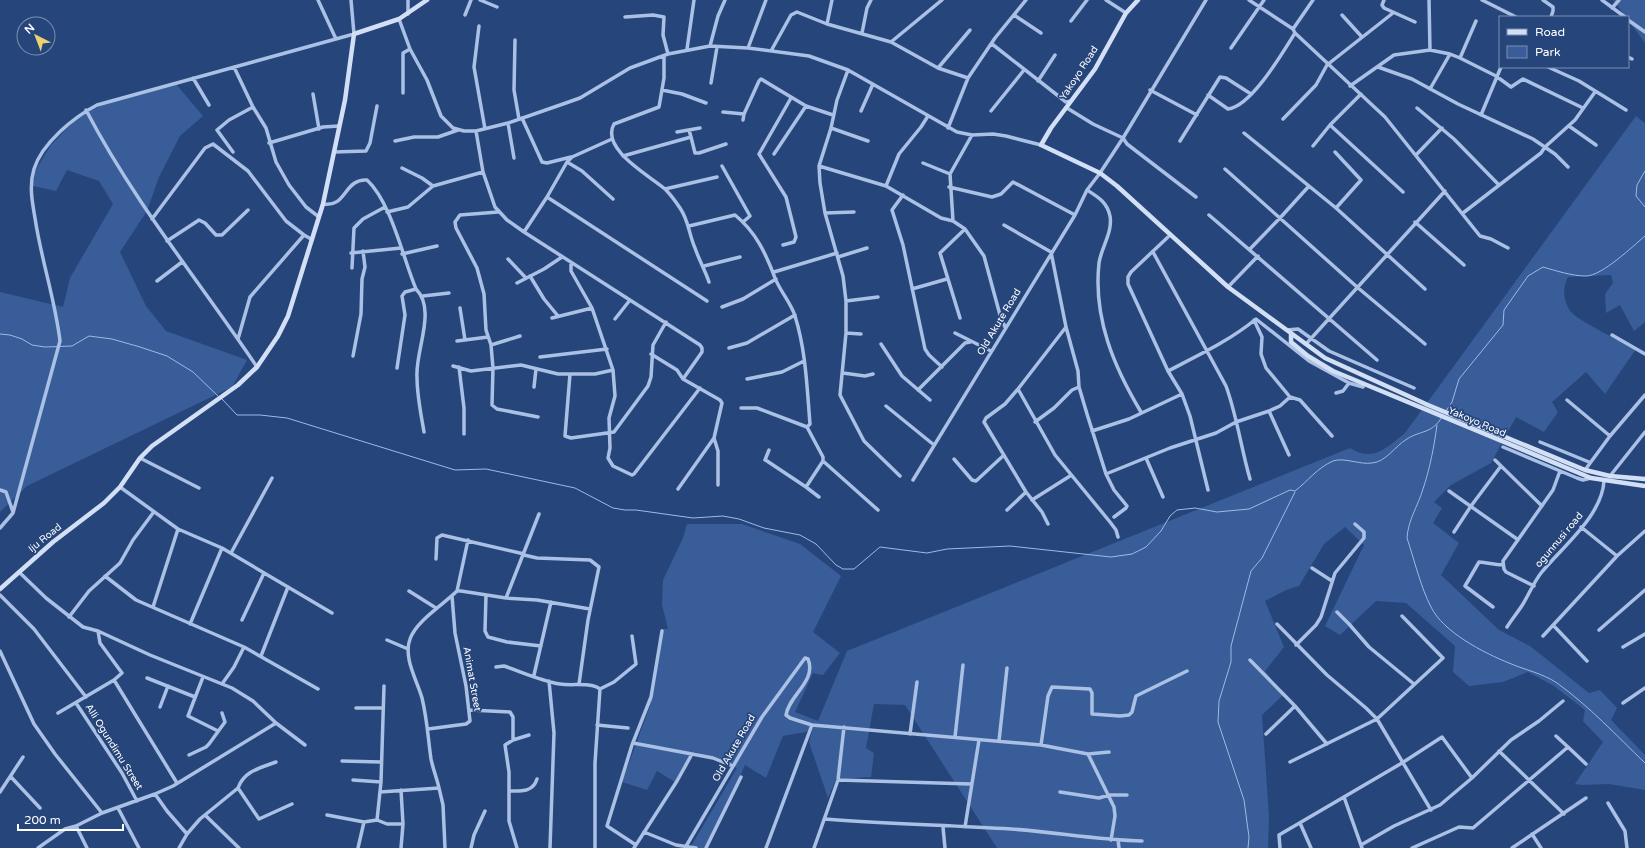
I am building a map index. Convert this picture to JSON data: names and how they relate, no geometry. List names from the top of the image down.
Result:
{
  "streets": {
    "main road": ["Yakoyo Road", "Iju Road"],
    "street": [
      "Old Akute Road",
      "ogunnusi road",
      "Animat Street",
      "Alli Ogundimu Street"
    ]
  },
  "crossings": [
    ["Yakoyo Road", "ogunnusi road"]
  ],
  "legend": ["Road", "Park"],
  "scale_bar": "200 m",
  "north": "top left"
}
